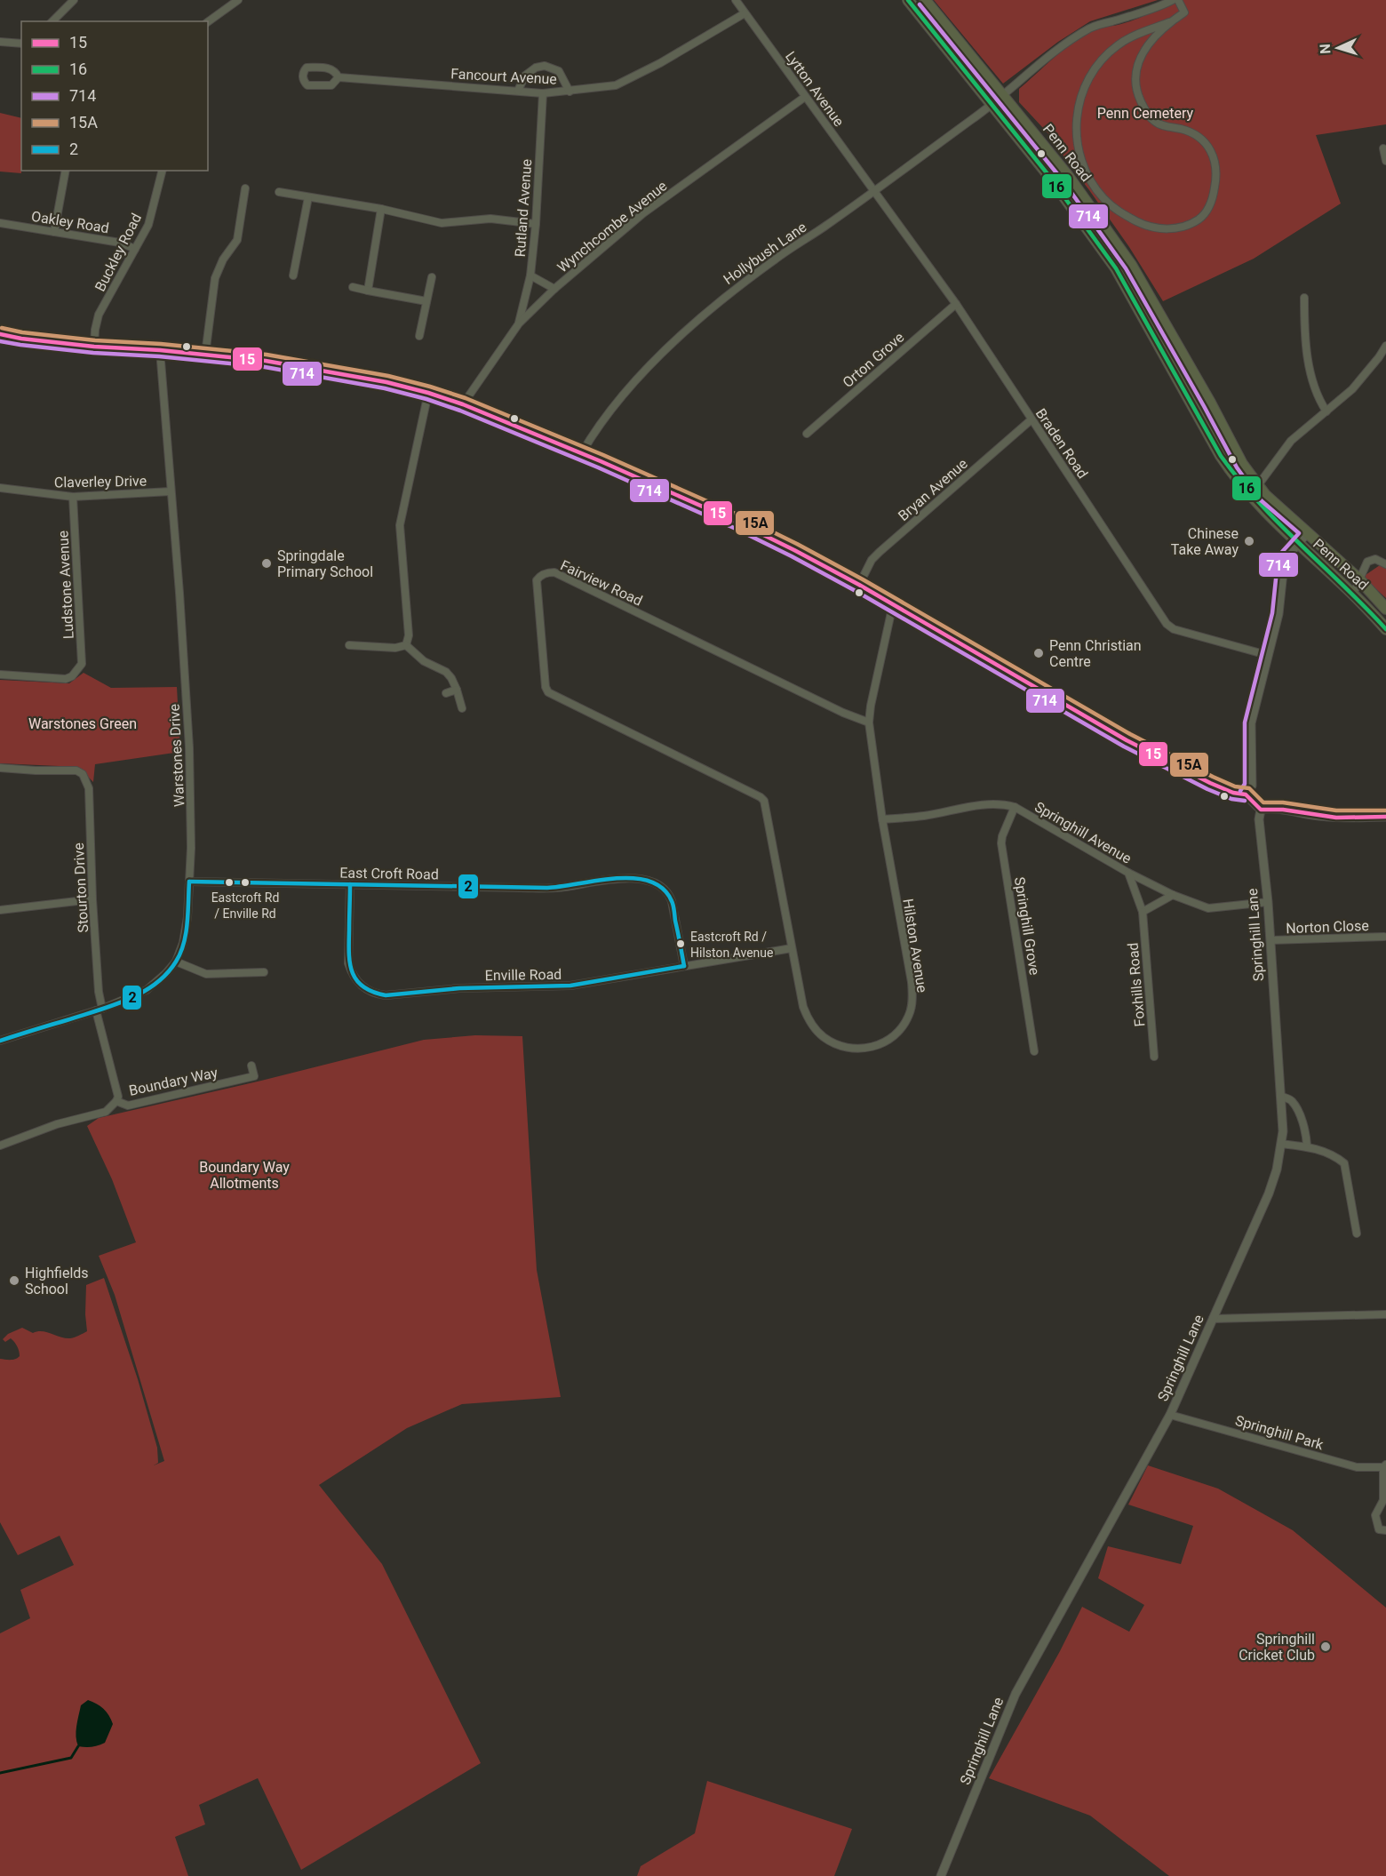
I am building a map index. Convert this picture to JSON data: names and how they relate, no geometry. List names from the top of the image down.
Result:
{
  "streets": {
    "highway": ["Penn Road"],
    "street": [
      "Fancourt Avenue",
      "Lytton Avenue",
      "Rutland Avenue",
      "Oakley Road",
      "Wynchcombe Avenue",
      "Buckley Road",
      "Hollybush Lane",
      "Orton Grove",
      "Braden Road",
      "Claverley Drive",
      "Bryan Avenue",
      "Fairview Road",
      "Ludstone Avenue",
      "Warstones Drive",
      "Springhill Avenue",
      "East Croft Road",
      "Stourton Drive",
      "Springhill Grove",
      "Norton Close",
      "Springhill Lane",
      "Hilston Avenue",
      "Enville Road",
      "Foxhills Road",
      "Boundary Way",
      "Springhill Park"
    ]
  },
  "crossings": [
    ["Fancourt Avenue", "Lytton Avenue"],
    ["Fancourt Avenue", "Rutland Avenue"],
    ["Lytton Avenue", "Wynchcombe Avenue"],
    ["Lytton Avenue", "Hollybush Lane"],
    ["Lytton Avenue", "Braden Road"],
    ["Penn Road", "Hollybush Lane"],
    ["Rutland Avenue", "Wynchcombe Avenue"],
    ["Oakley Road", "Buckley Road"],
    ["Hollybush Lane", "Braden Road"],
    ["Orton Grove", "Braden Road"],
    ["Braden Road", "Bryan Avenue"],
    ["Claverley Drive", "Ludstone Avenue"],
    ["Claverley Drive", "Warstones Drive"],
    ["Fairview Road", "Hilston Avenue"],
    ["Warstones Drive", "East Croft Road"],
    ["Warstones Drive", "Stourton Drive"],
    ["Springhill Avenue", "Springhill Grove"],
    ["Springhill Avenue", "Springhill Lane"],
    ["Springhill Avenue", "Hilston Avenue"],
    ["Springhill Avenue", "Foxhills Road"],
    ["East Croft Road", "Enville Road"],
    ["Stourton Drive", "Boundary Way"],
    ["Norton Close", "Springhill Lane"],
    ["Springhill Lane", "Springhill Park"],
    ["Hilston Avenue", "Enville Road"]
  ],
  "parks": ["Penn Cemetery", "Warstones Green", "Boundary Way Allotments"],
  "places": [
    "Chinese Take Away",
    "Springdale Primary School",
    "Penn Christian Centre",
    "Eastcroft Rd / Enville Rd",
    "Eastcroft Rd / Hilston Avenue",
    "Highfields School",
    "Springhill Cricket Club"
  ],
  "lines": [
    "transit line 16",
    "transit line 714",
    "transit line 15A",
    "transit line 15",
    "transit line 2"
  ],
  "legend": [
    "15",
    "16",
    "714",
    "15A",
    "2"
  ],
  "north": "left"
}
